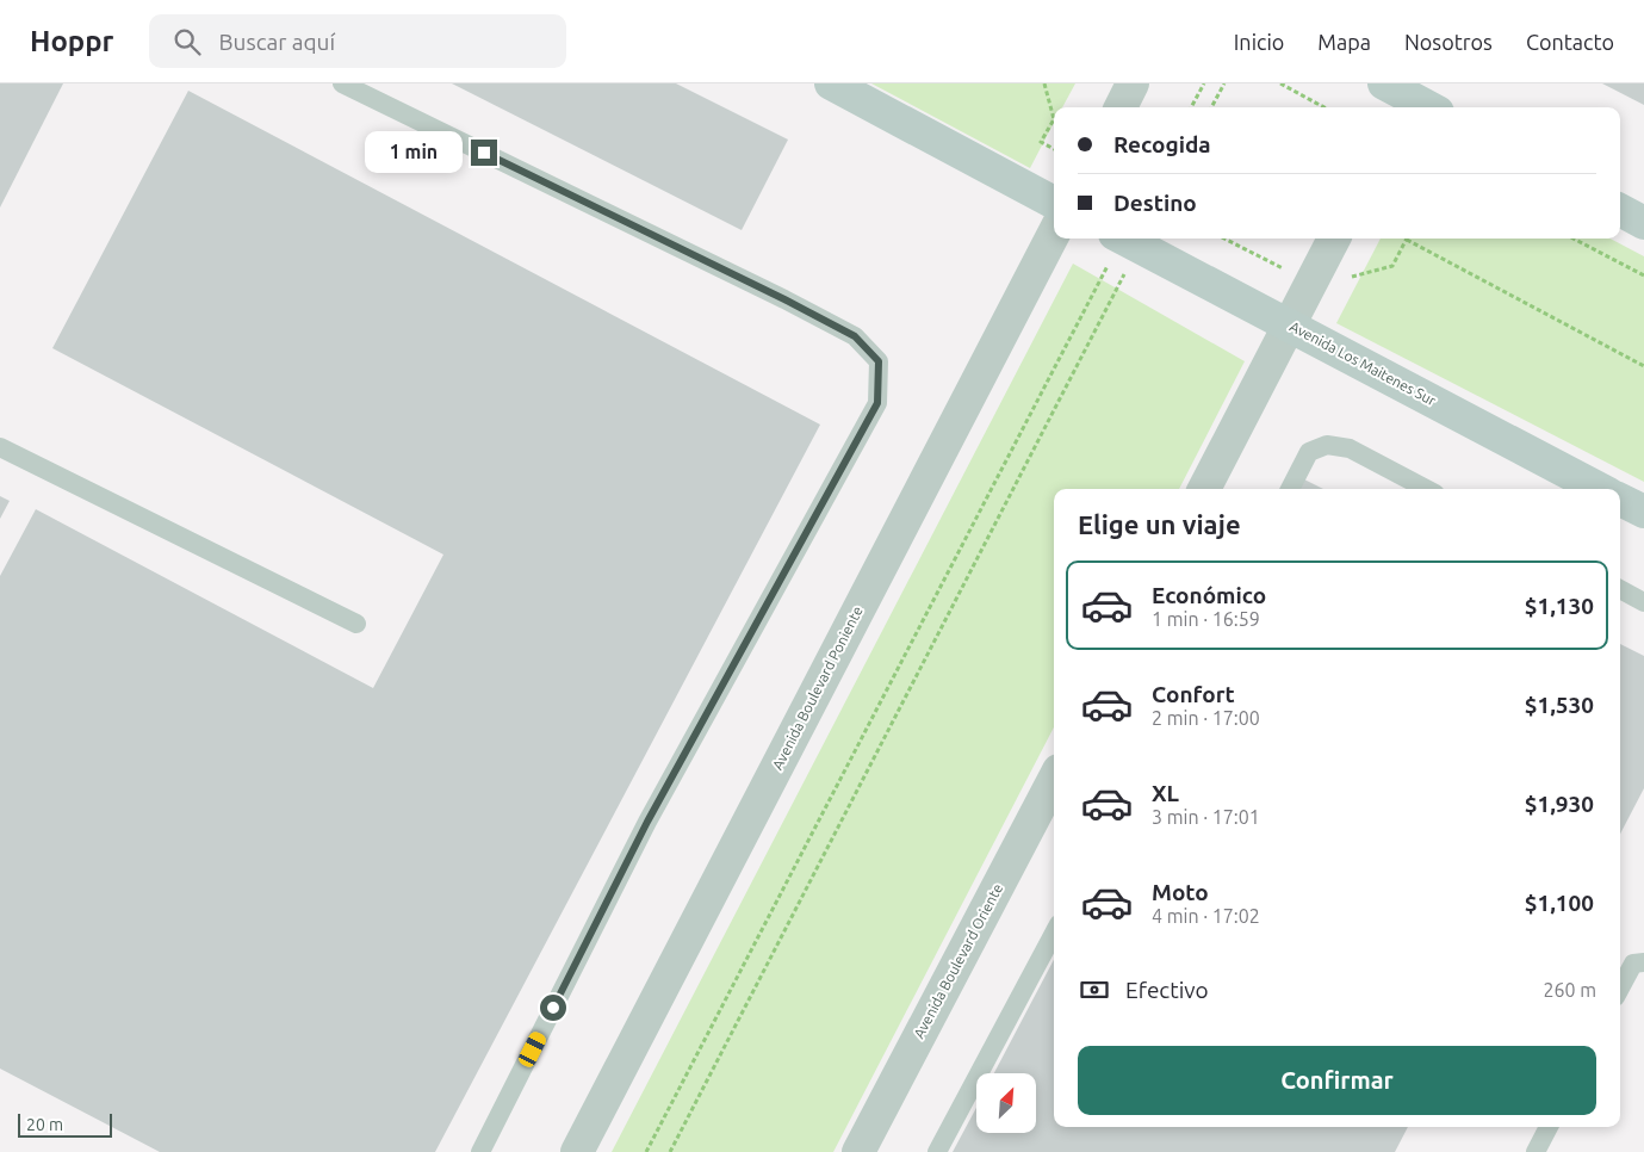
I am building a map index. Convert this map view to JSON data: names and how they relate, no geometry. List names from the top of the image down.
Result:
{
  "streets": {
    "street": ["Avenida Los Maitenes Sur", "Avenida Boulevard Poniente", "Avenida Boulevard Oriente"]
  },
  "scale_bar": "20 m",
  "north": "top right",
  "page": {
    "header": "Hoppr",
    "search": "Buscar aquí",
    "nav": [
      "Inicio",
      "Mapa",
      "Nosotros",
      "Contacto"
    ],
    "banner": ["Recogida", "Destino"],
    "bubble": "1 min",
    "heading": "Elige un viaje",
    "list": [
      {
        "name": "Económico",
        "note": "1 min · 16:59",
        "value": "$1,130"
      },
      {
        "name": "Confort",
        "note": "2 min · 17:00",
        "value": "$1,530"
      },
      {
        "name": "XL",
        "note": "3 min · 17:01",
        "value": "$1,930"
      },
      {
        "name": "Moto",
        "note": "4 min · 17:02",
        "value": "$1,100"
      }
    ],
    "pay": ["Efectivo", "260 m"],
    "buttons": "Confirmar",
    "scale": "20 m"
  }
}
